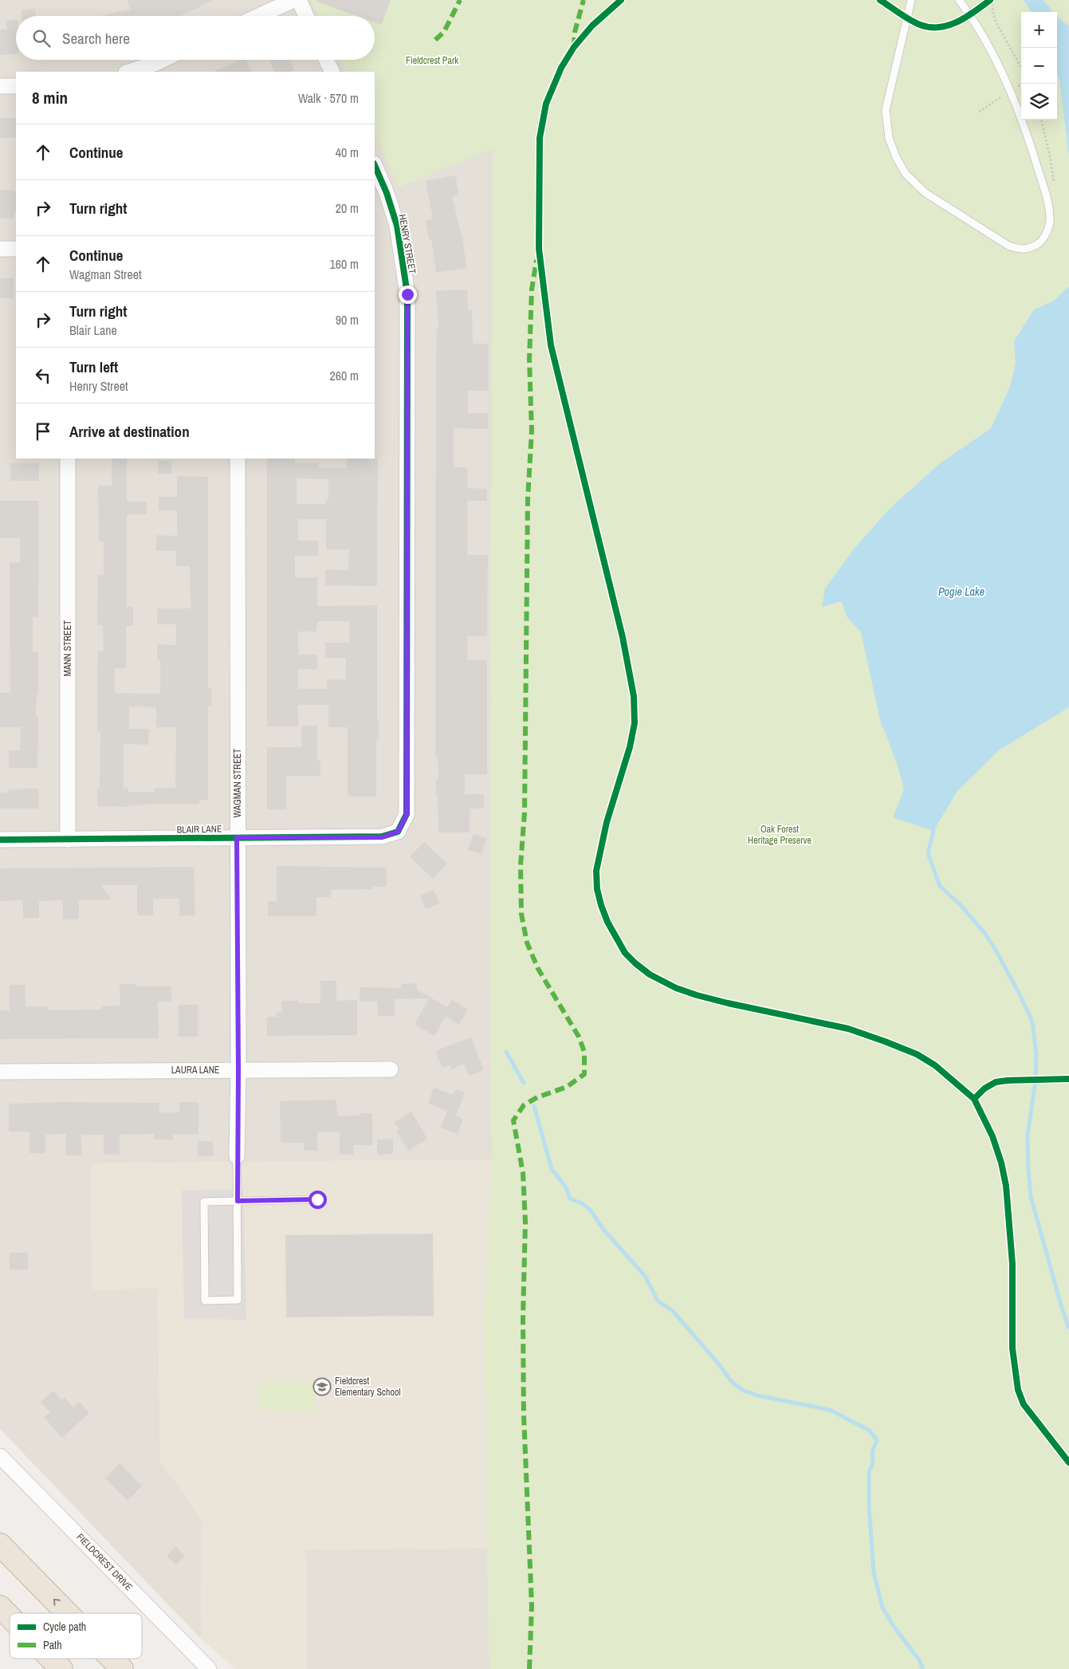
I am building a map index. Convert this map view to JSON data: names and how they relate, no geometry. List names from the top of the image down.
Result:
{
  "streets": {
    "street": [
      "HENRY STREET",
      "MANN STREET",
      "WAGMAN STREET",
      "BLAIR LANE",
      "LAURA LANE",
      "FIELDCREST DRIVE"
    ]
  },
  "crossings": [
    ["HENRY STREET", "BLAIR LANE"],
    ["MANN STREET", "BLAIR LANE"],
    ["WAGMAN STREET", "BLAIR LANE"],
    ["WAGMAN STREET", "LAURA LANE"]
  ],
  "water": ["Pogie Lake"],
  "parks": ["Fieldcrest Park", "Oak Forest Heritage Preserve"],
  "places": {
    "school or university": ["Fieldcrest Elementary School"]
  },
  "legend": ["Cycle path", "Path"],
  "page": {
    "map_buttons": ["+", "−"],
    "search": "Search here",
    "heading": ["8 min", "Walk · 570 m"],
    "list": [
      ["Continue", "40 m"],
      ["Turn right", "20 m"],
      ["Continue", "Wagman Street", "160 m"],
      ["Turn right", "Blair Lane", "90 m"],
      ["Turn left", "Henry Street", "260 m"],
      "Arrive at destination"
    ]
  }
}
